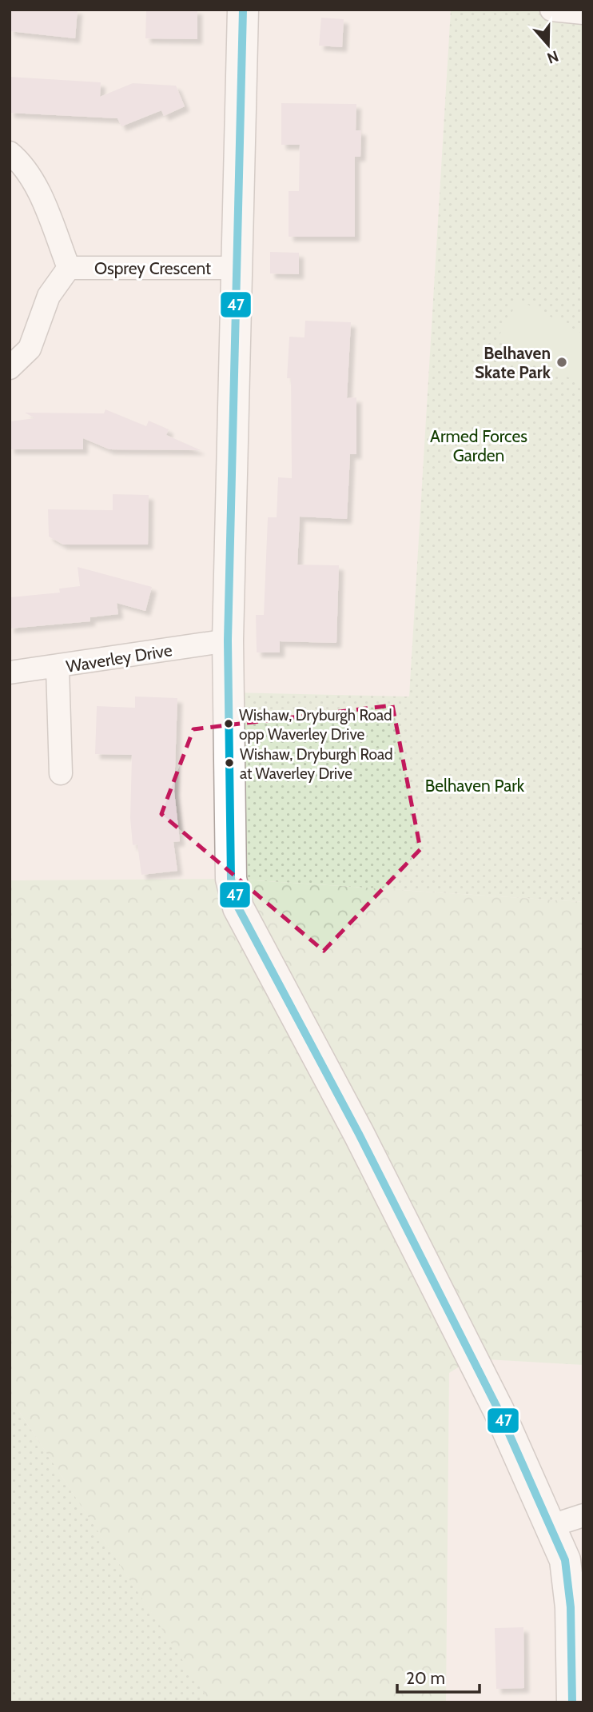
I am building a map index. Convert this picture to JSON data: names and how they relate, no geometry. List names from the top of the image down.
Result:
{
  "streets": {
    "street": ["Osprey Crescent", "Waverley Drive"]
  },
  "parks": ["Armed Forces Garden", "Belhaven Park"],
  "places": ["Belhaven Skate Park", "Wishaw, Dryburgh Road opp Waverley Drive", "Wishaw, Dryburgh Road at Waverley Drive"],
  "lines": ["transit line 47"],
  "scale_bar": "20 m",
  "north": "bottom"
}
